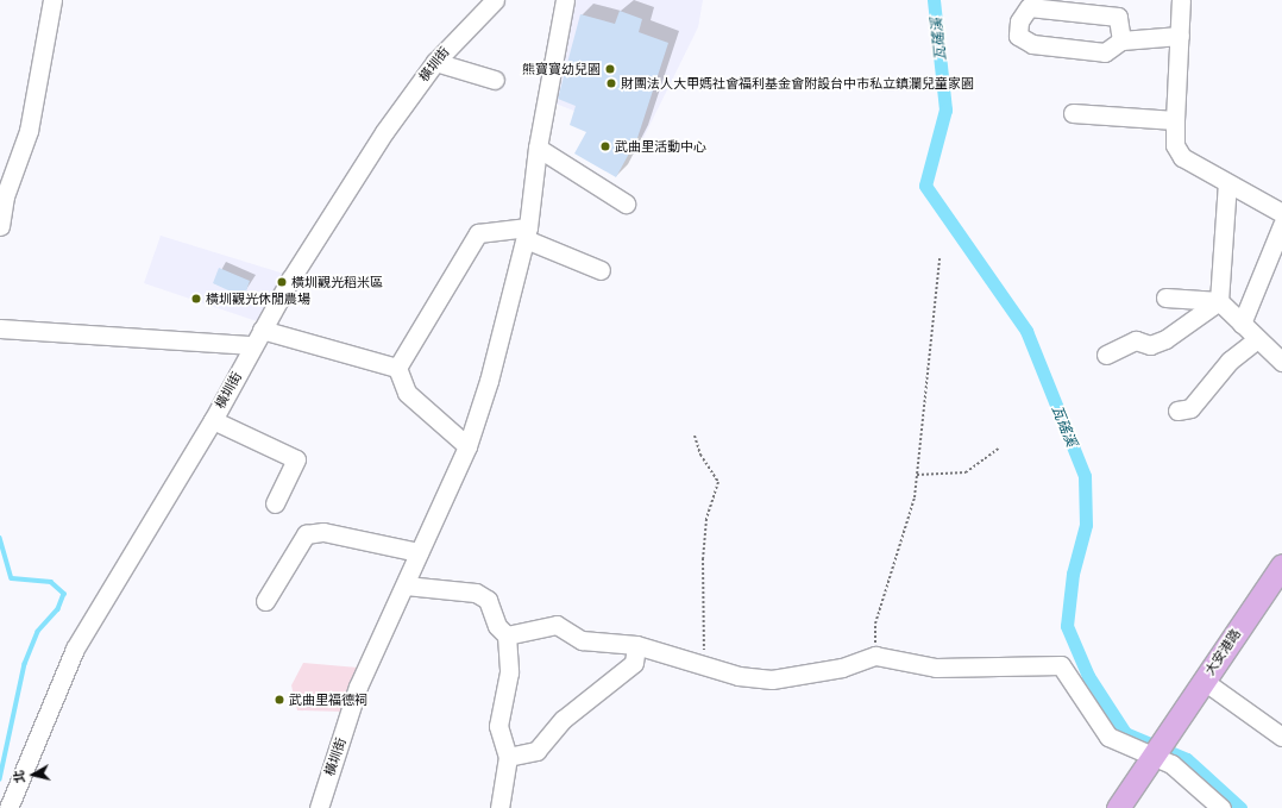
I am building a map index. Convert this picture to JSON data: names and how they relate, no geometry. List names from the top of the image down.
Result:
{
  "streets": {
    "main road": ["大安港路"],
    "street": ["橫圳街"]
  },
  "water": ["瓦磘溪"],
  "places": [
    "熊寶寶幼兒園",
    "財團法人大甲媽社會福利基金會附設台中市私立鎮瀾兒童家園",
    "武曲里活動中心",
    "橫圳觀光稻米區",
    "橫圳觀光休閒農場",
    "武曲里福德祠"
  ],
  "north": "left"
}
